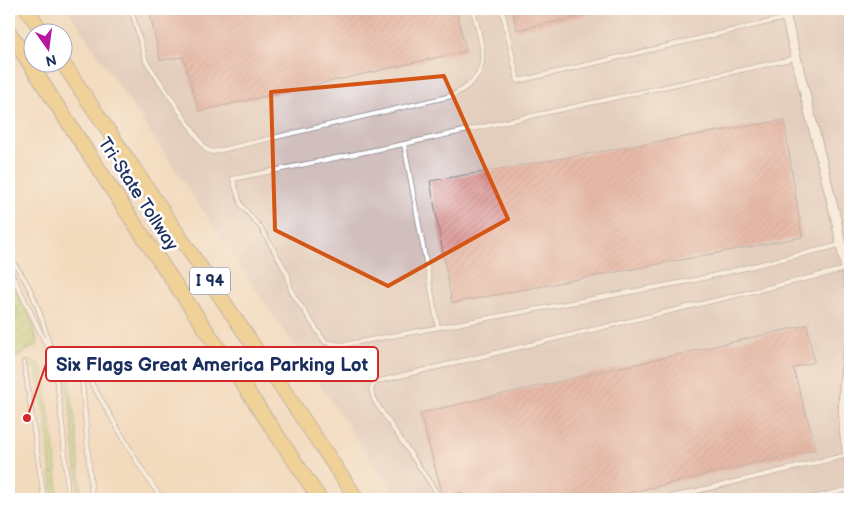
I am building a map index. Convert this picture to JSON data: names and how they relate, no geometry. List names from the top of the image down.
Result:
{
  "streets": {
    "highway": ["Tri-State Tollway", "I 94"]
  },
  "places": ["Six Flags Great America Parking Lot"],
  "north": "bottom"
}
